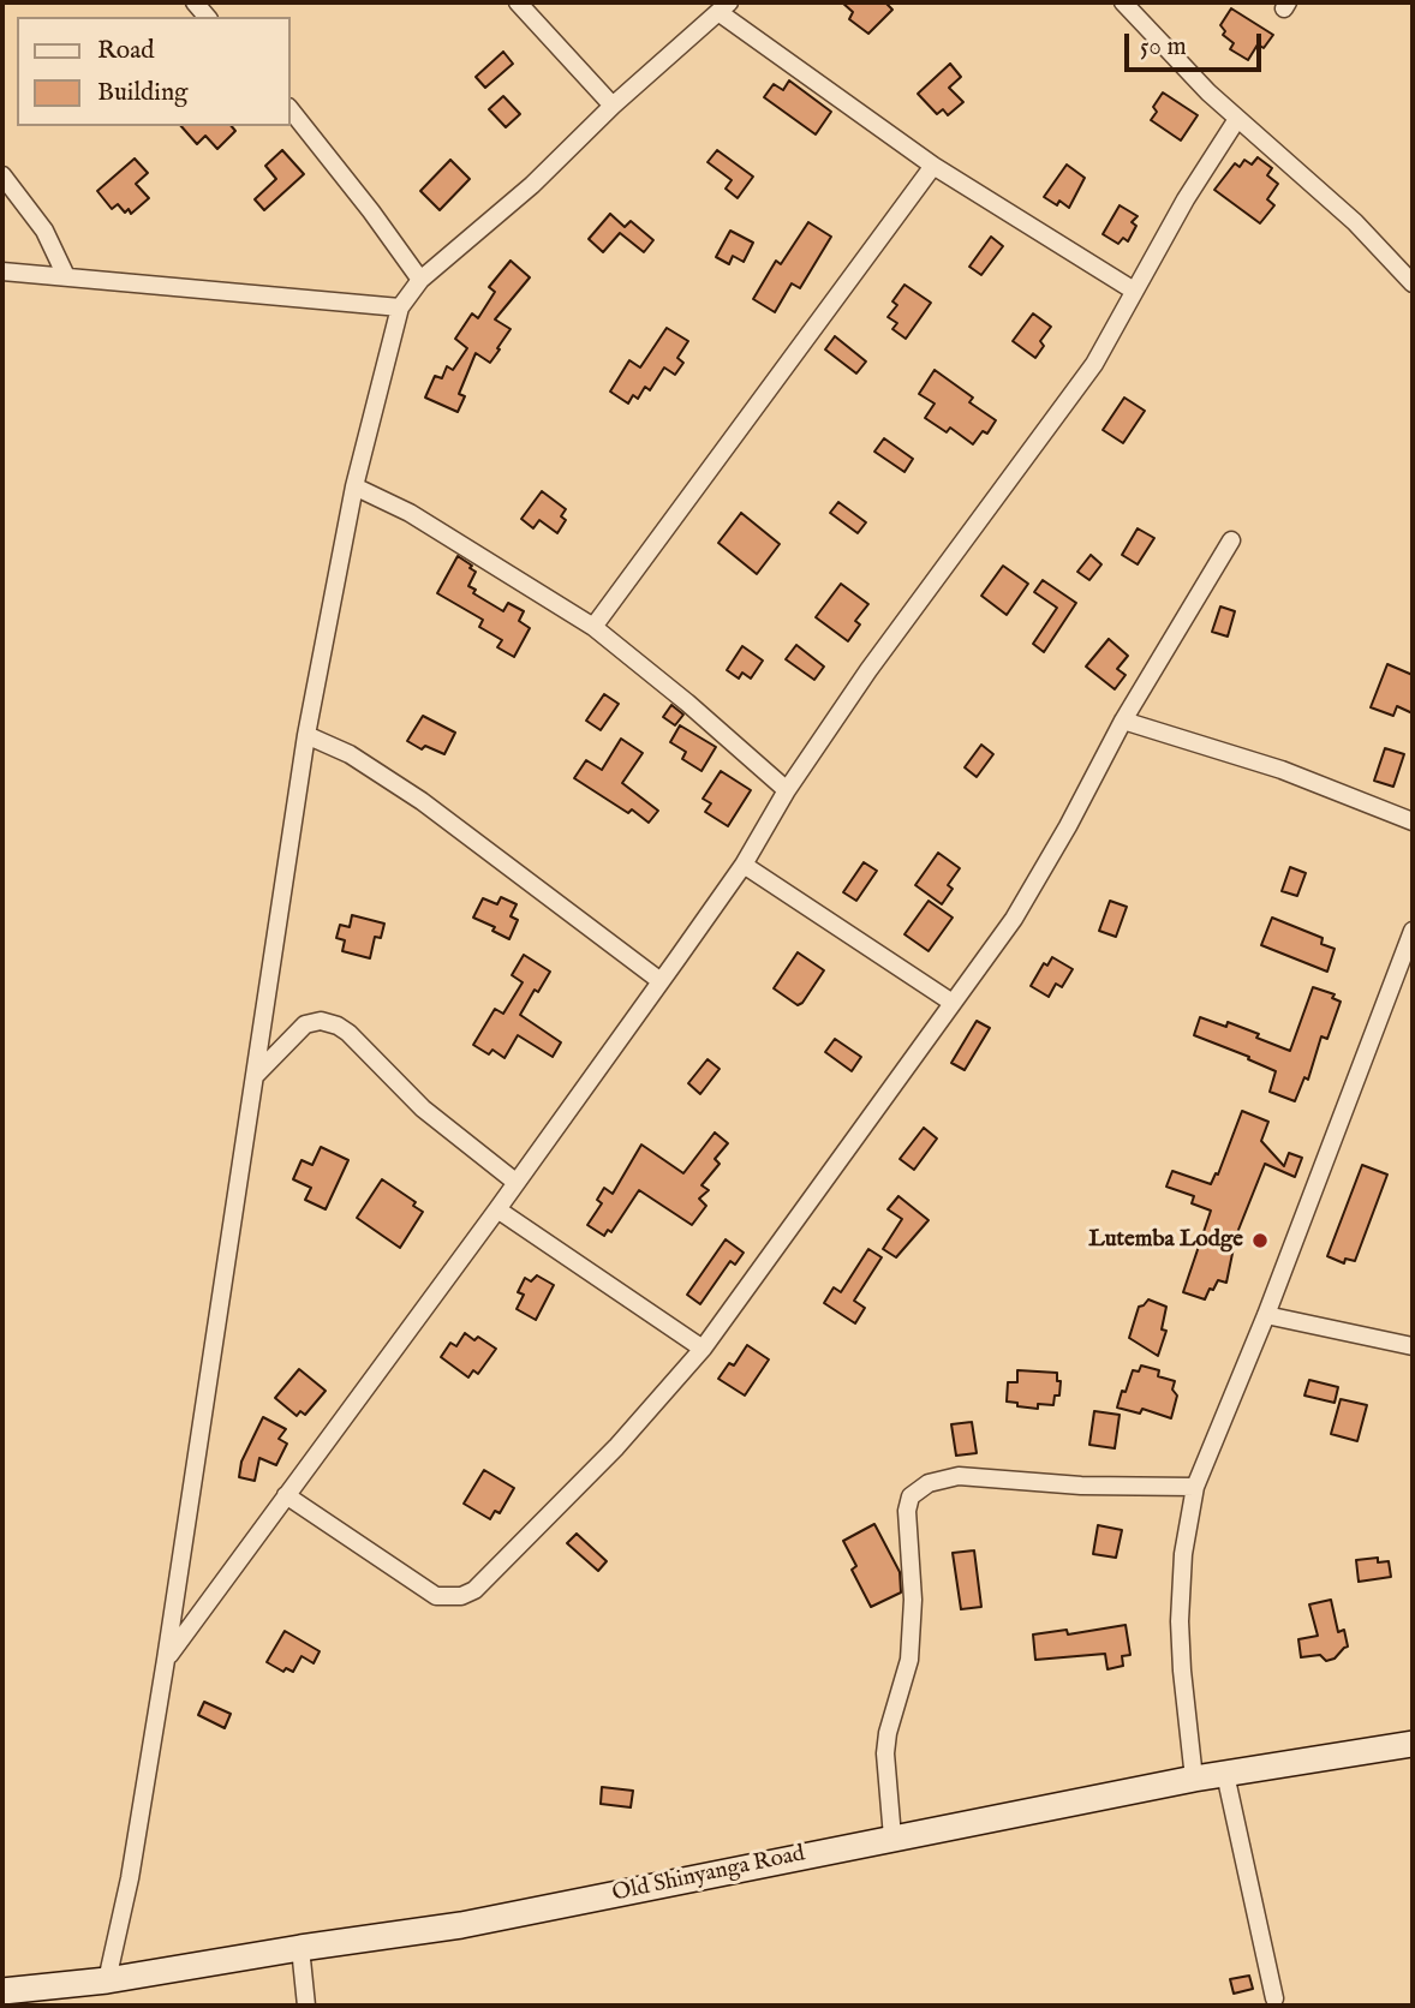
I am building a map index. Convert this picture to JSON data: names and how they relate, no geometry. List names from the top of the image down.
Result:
{
  "streets": {
    "main road": ["Old Shinyanga Road"]
  },
  "places": ["Lutemba Lodge"],
  "legend": ["Road", "Building"],
  "scale_bar": "50 m"
}
